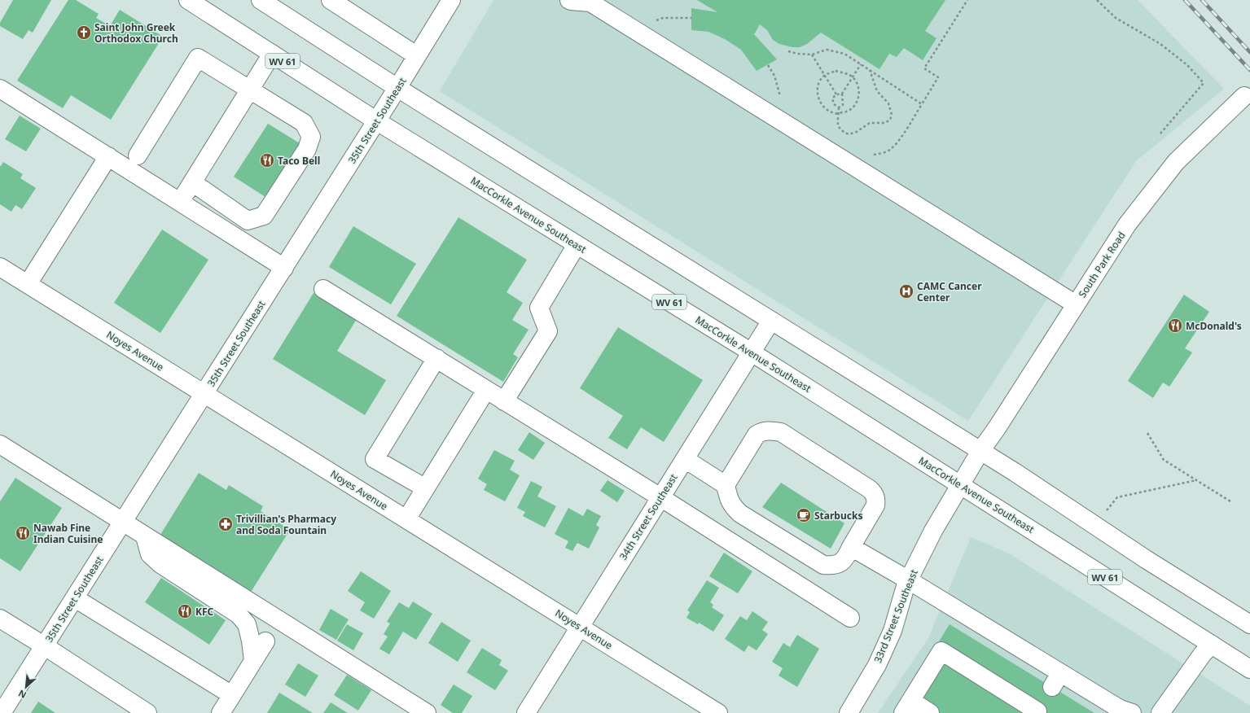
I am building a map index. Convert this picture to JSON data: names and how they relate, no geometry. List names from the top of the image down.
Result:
{
  "streets": {
    "main road": [
      "WV 61",
      "35th Street Southeast",
      "MacCorkle Avenue Southeast",
      "South Park Road",
      "Noyes Avenue",
      "34th Street Southeast",
      "33rd Street Southeast"
    ]
  },
  "crossings": [
    ["35th Street Southeast", "MacCorkle Avenue Southeast"],
    ["35th Street Southeast", "Noyes Avenue"],
    ["MacCorkle Avenue Southeast", "34th Street Southeast"],
    ["MacCorkle Avenue Southeast", "33rd Street Southeast"],
    ["South Park Road", "33rd Street Southeast"],
    ["Noyes Avenue", "34th Street Southeast"]
  ],
  "places": {
    "church": ["Saint John Greek Orthodox Church"],
    "restaurant": [
      "Taco Bell",
      "McDonald's",
      "Nawab Fine Indian Cuisine",
      "KFC"
    ],
    "hospital": ["CAMC Cancer Center"],
    "cafe": ["Starbucks"],
    "pharmacy": ["Trivillian's Pharmacy and Soda Fountain"]
  },
  "north": "bottom left"
}
